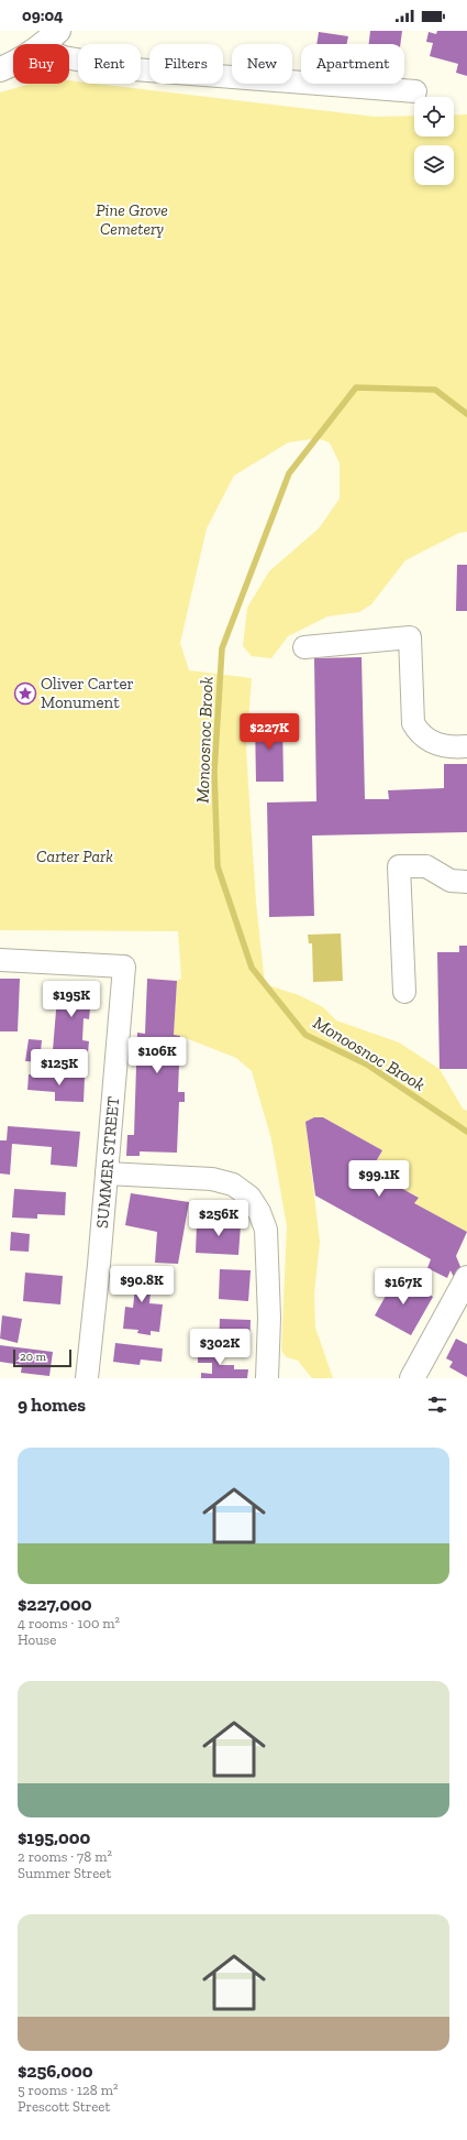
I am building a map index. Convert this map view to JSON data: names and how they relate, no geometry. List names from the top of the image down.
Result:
{
  "streets": {
    "street": ["SUMMER STREET"]
  },
  "water": ["Monoosnoc Brook"],
  "parks": ["Pine Grove Cemetery", "Carter Park"],
  "places": {
    "place": ["Oliver Carter Monument"]
  },
  "scale_bar": "20 m",
  "page": {
    "status": "09:04",
    "chip": [
      "Buy",
      "Rent",
      "Filters",
      "New",
      "Apartment"
    ],
    "price": [
      "$227K",
      "$195K",
      "$106K",
      "$125K",
      "$99.1K",
      "$256K",
      "$90.8K",
      "$167K",
      "$302K"
    ],
    "scale": "20 m",
    "heading": "9 homes",
    "list": [
      {
        "name": "$227,000",
        "note": "4 rooms · 100 m² · House"
      },
      {
        "name": "$195,000",
        "note": "2 rooms · 78 m² · Summer Street"
      },
      {
        "name": "$256,000",
        "note": "5 rooms · 128 m² · Prescott Street"
      }
    ]
  }
}
